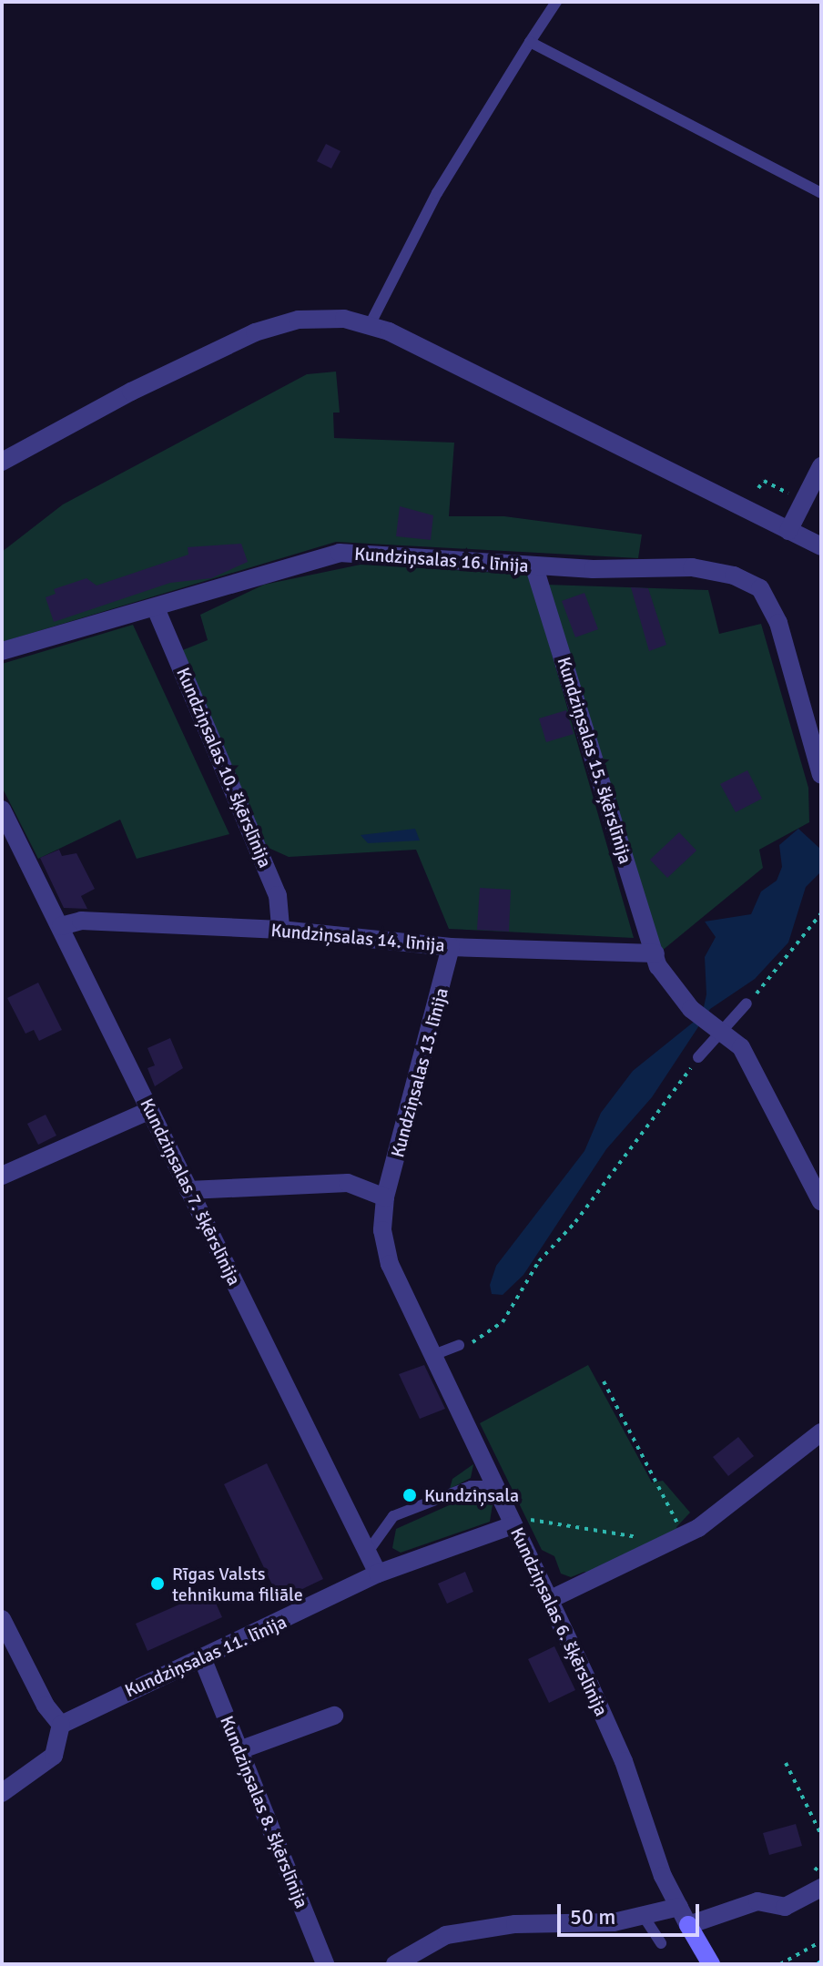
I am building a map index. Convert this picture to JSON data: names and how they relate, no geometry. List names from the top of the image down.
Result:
{
  "streets": {
    "street": [
      "Kundziņsalas 16. līnija",
      "Kundziņsalas 15. šķērslīnija",
      "Kundziņsalas 10. šķērslīnija",
      "Kundziņsalas 14. līnija",
      "Kundziņsalas 13. līnija",
      "Kundziņsalas 7. šķērslīnija",
      "Kundziņsalas 6. šķērslīnija",
      "Kundziņsalas 11. līnija",
      "Kundziņsalas 8. šķērslīnija"
    ]
  },
  "crossings": [
    ["Kundziņsalas 16. līnija", "Kundziņsalas 15. šķērslīnija"],
    ["Kundziņsalas 16. līnija", "Kundziņsalas 10. šķērslīnija"],
    ["Kundziņsalas 15. šķērslīnija", "Kundziņsalas 14. līnija"],
    ["Kundziņsalas 10. šķērslīnija", "Kundziņsalas 14. līnija"],
    ["Kundziņsalas 14. līnija", "Kundziņsalas 13. līnija"],
    ["Kundziņsalas 14. līnija", "Kundziņsalas 7. šķērslīnija"],
    ["Kundziņsalas 13. līnija", "Kundziņsalas 6. šķērslīnija"],
    ["Kundziņsalas 7. šķērslīnija", "Kundziņsalas 11. līnija"],
    ["Kundziņsalas 6. šķērslīnija", "Kundziņsalas 11. līnija"],
    ["Kundziņsalas 11. līnija", "Kundziņsalas 8. šķērslīnija"]
  ],
  "places": ["Kundziņsala", "Rīgas Valsts tehnikuma filiāle"],
  "scale_bar": "50 m"
}
